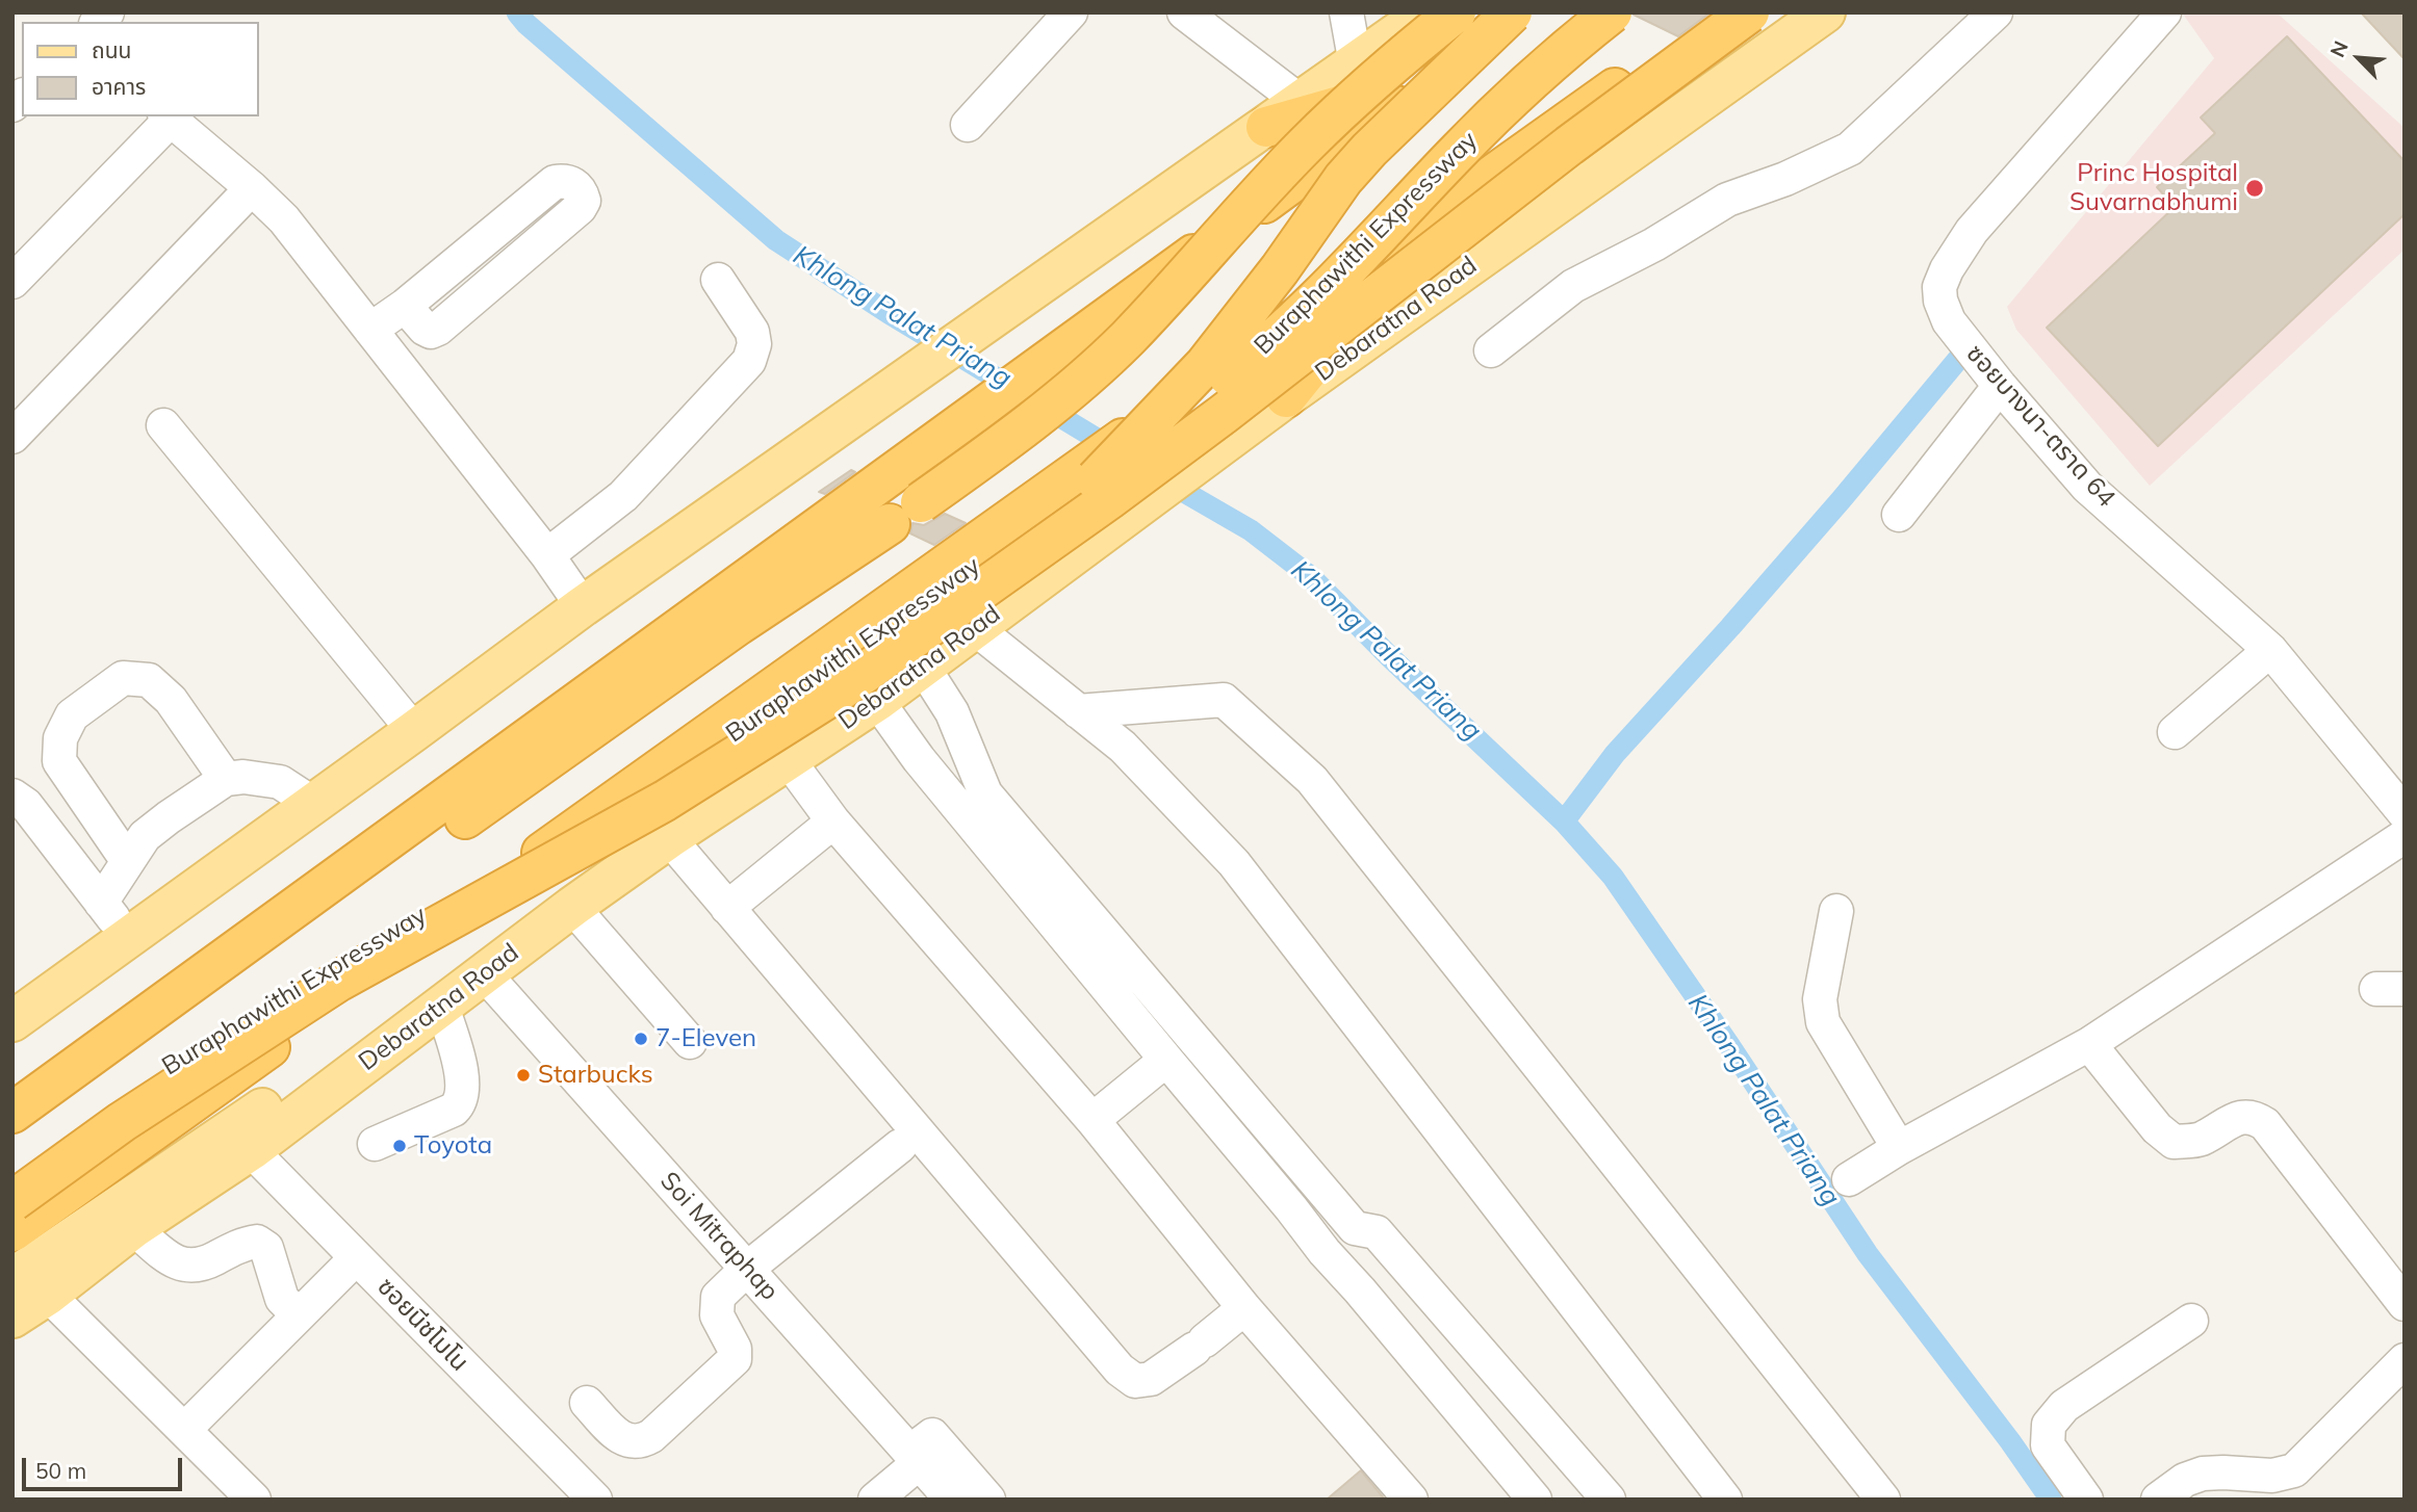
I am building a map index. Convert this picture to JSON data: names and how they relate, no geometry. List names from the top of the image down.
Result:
{
  "streets": {
    "highway": ["Buraphawithi Expressway"],
    "main road": ["Debaratna Road"],
    "street": ["ซอยบางนา-ตราด 64", "Soi Mitraphap", "ซอยนีชโมโน"]
  },
  "crossings": [
    ["Debaratna Road", "Soi Mitraphap"],
    ["Debaratna Road", "ซอยนีชโมโน"]
  ],
  "water": ["Khlong Palat Priang"],
  "places": [
    "Princ Hospital Suvarnabhumi",
    "7-Eleven",
    "Starbucks",
    "Toyota"
  ],
  "legend": ["ถนน", "อาคาร"],
  "scale_bar": "50 m",
  "north": "top left"
}
